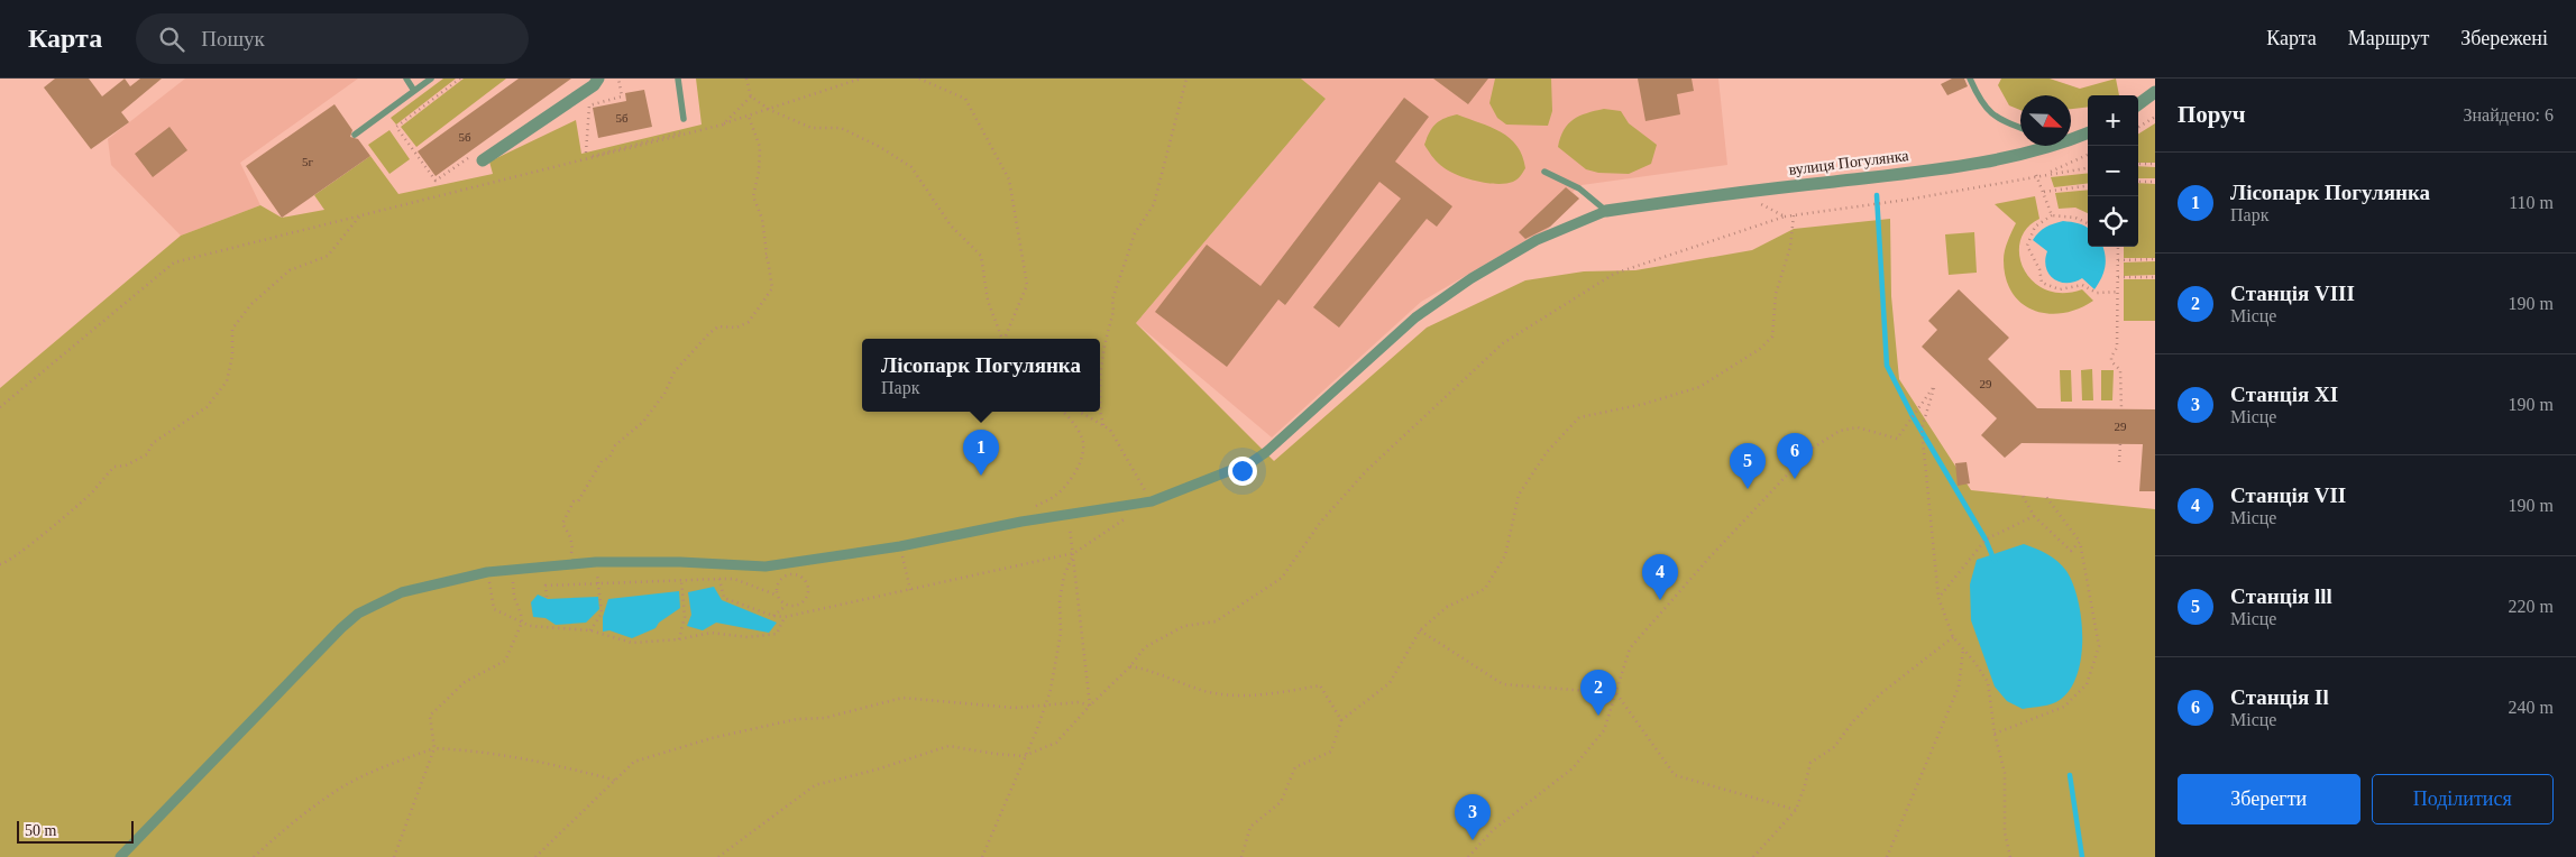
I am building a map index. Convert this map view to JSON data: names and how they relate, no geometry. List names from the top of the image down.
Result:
{
  "streets": {
    "street": ["вулиця Погулянка"]
  },
  "house_numbers": [
    "5б",
    "5б",
    "5г",
    "29",
    "29"
  ],
  "scale_bar": "50 m",
  "north": "bottom right",
  "page": {
    "header": "Карта",
    "search": "Пошук",
    "nav": ["Карта", "Маршрут", "Збережені"],
    "heading": ["Поруч", "Знайдено: 6"],
    "map_buttons": ["+", "−"],
    "list": [
      {
        "mark": "1",
        "name": "Лісопарк Погулянка",
        "note": "Парк",
        "value": "110 m"
      },
      {
        "mark": "2",
        "name": "Cтанція VIII",
        "note": "Місце",
        "value": "190 m"
      },
      {
        "mark": "3",
        "name": "Cтанція XI",
        "note": "Місце",
        "value": "190 m"
      },
      {
        "mark": "4",
        "name": "Станція VII",
        "note": "Місце",
        "value": "190 m"
      },
      {
        "mark": "5",
        "name": "Cтанція lll",
        "note": "Місце",
        "value": "220 m"
      },
      {
        "mark": "6",
        "name": "Cтанція Il",
        "note": "Місце",
        "value": "240 m"
      }
    ],
    "popup": ["Лісопарк Погулянка", "Парк"],
    "pins": [
      "1",
      "6",
      "5",
      "4",
      "2",
      "3"
    ],
    "buttons": ["Зберегти", "Поділитися"],
    "scale": "50 m"
  }
}
